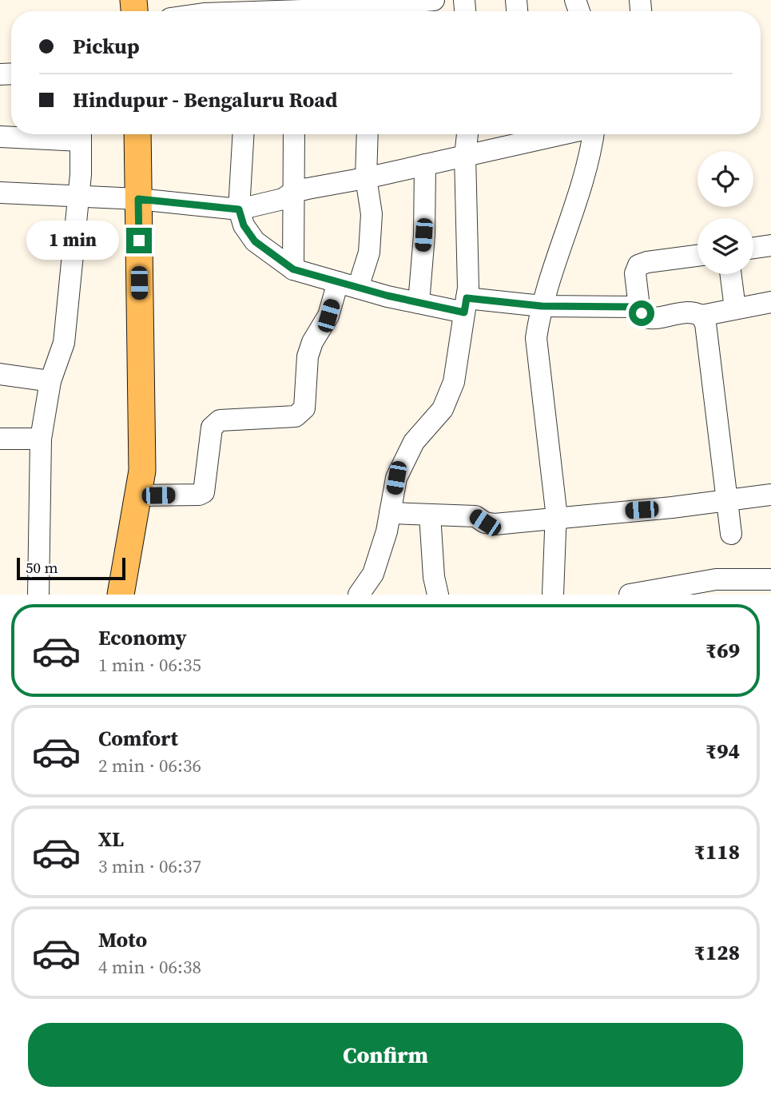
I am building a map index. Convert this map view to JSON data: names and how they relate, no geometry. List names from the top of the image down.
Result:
{
  "scale_bar": "50 m",
  "page": {
    "banner": ["Pickup", "Hindupur - Bengaluru Road"],
    "bubble": "1 min",
    "scale": "50 m",
    "list": [
      {
        "name": "Economy",
        "note": "1 min · 06:35",
        "value": "₹69"
      },
      {
        "name": "Comfort",
        "note": "2 min · 06:36",
        "value": "₹94"
      },
      {
        "name": "XL",
        "note": "3 min · 06:37",
        "value": "₹118"
      },
      {
        "name": "Moto",
        "note": "4 min · 06:38",
        "value": "₹128"
      }
    ],
    "buttons": "Confirm"
  }
}
